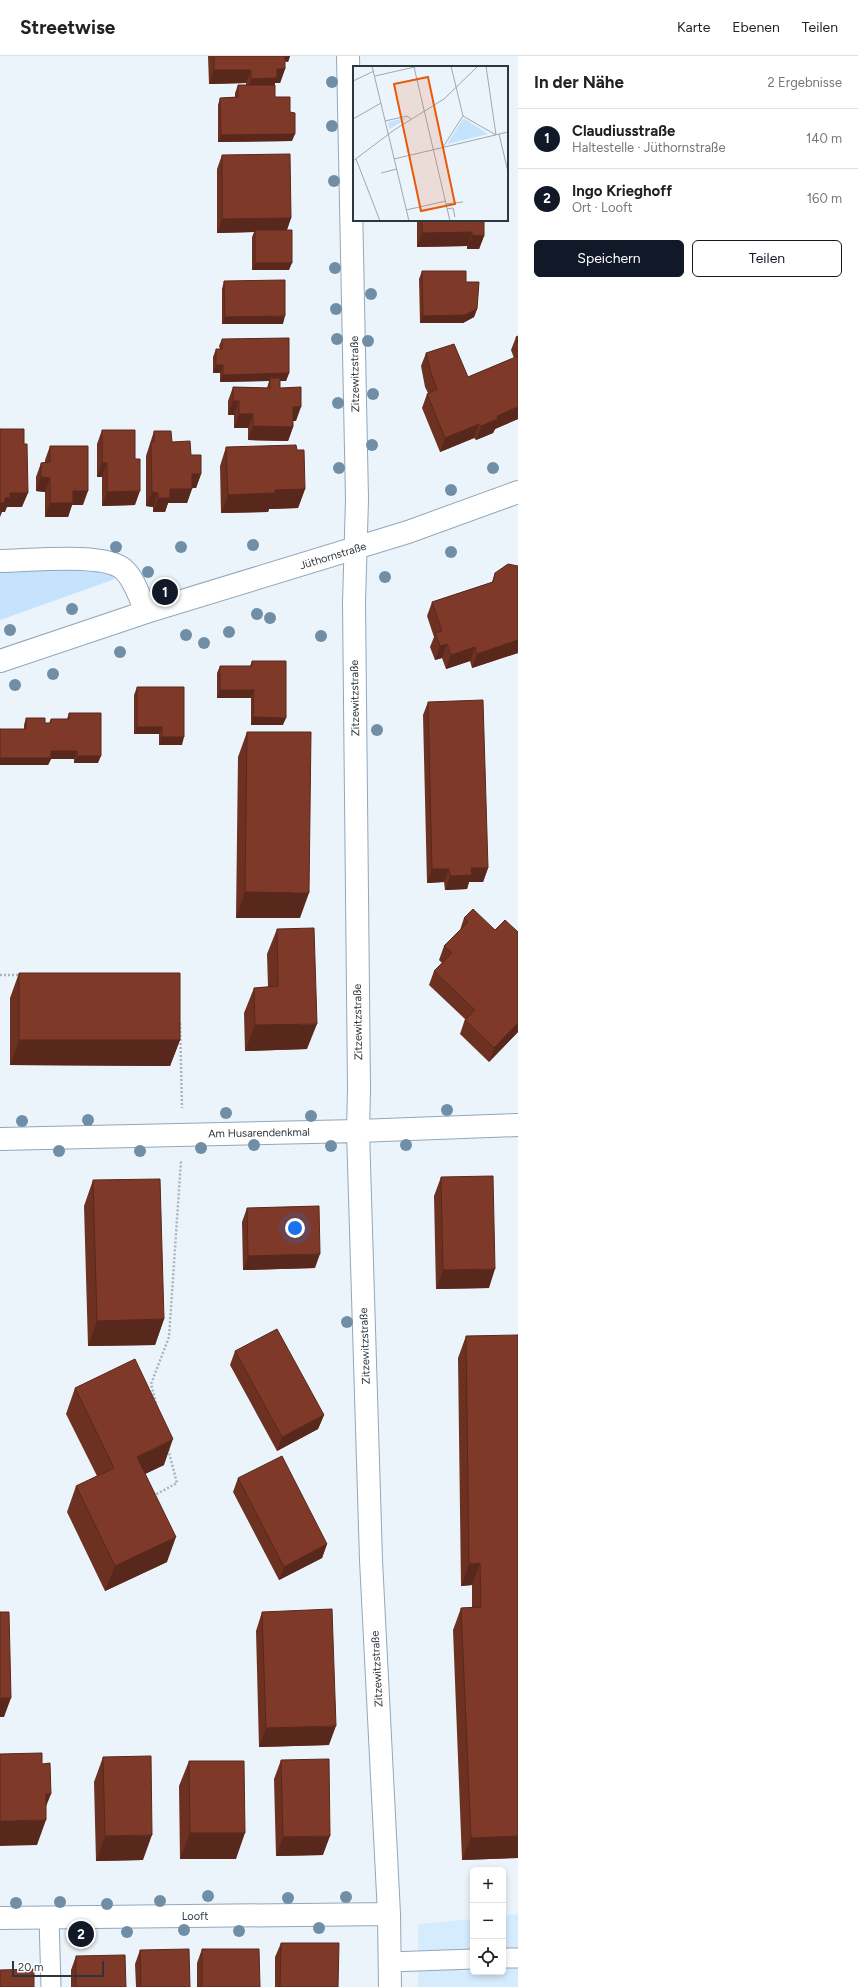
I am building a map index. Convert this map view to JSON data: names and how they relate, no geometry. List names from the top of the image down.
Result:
{
  "streets": {
    "street": [
      "Zitzewitzstraße",
      "Jüthornstraße",
      "Am Husarendenkmal",
      "Looft"
    ]
  },
  "crossings": [
    ["Zitzewitzstraße", "Jüthornstraße"],
    ["Zitzewitzstraße", "Am Husarendenkmal"],
    ["Zitzewitzstraße", "Looft"]
  ],
  "scale_bar": "20 m",
  "page": {
    "header": "Streetwise",
    "nav": ["Karte", "Ebenen", "Teilen"],
    "heading": ["In der Nähe", "2 Ergebnisse"],
    "list": [
      {
        "mark": "1",
        "name": "Claudiusstraße",
        "note": "Haltestelle · Jüthornstraße",
        "value": "140 m"
      },
      {
        "mark": "2",
        "name": "Ingo Krieghoff",
        "note": "Ort · Looft",
        "value": "160 m"
      }
    ],
    "buttons": ["Speichern", "Teilen"],
    "pins": ["1", "2"],
    "map_buttons": ["+", "−"],
    "scale": "20 m"
  }
}
